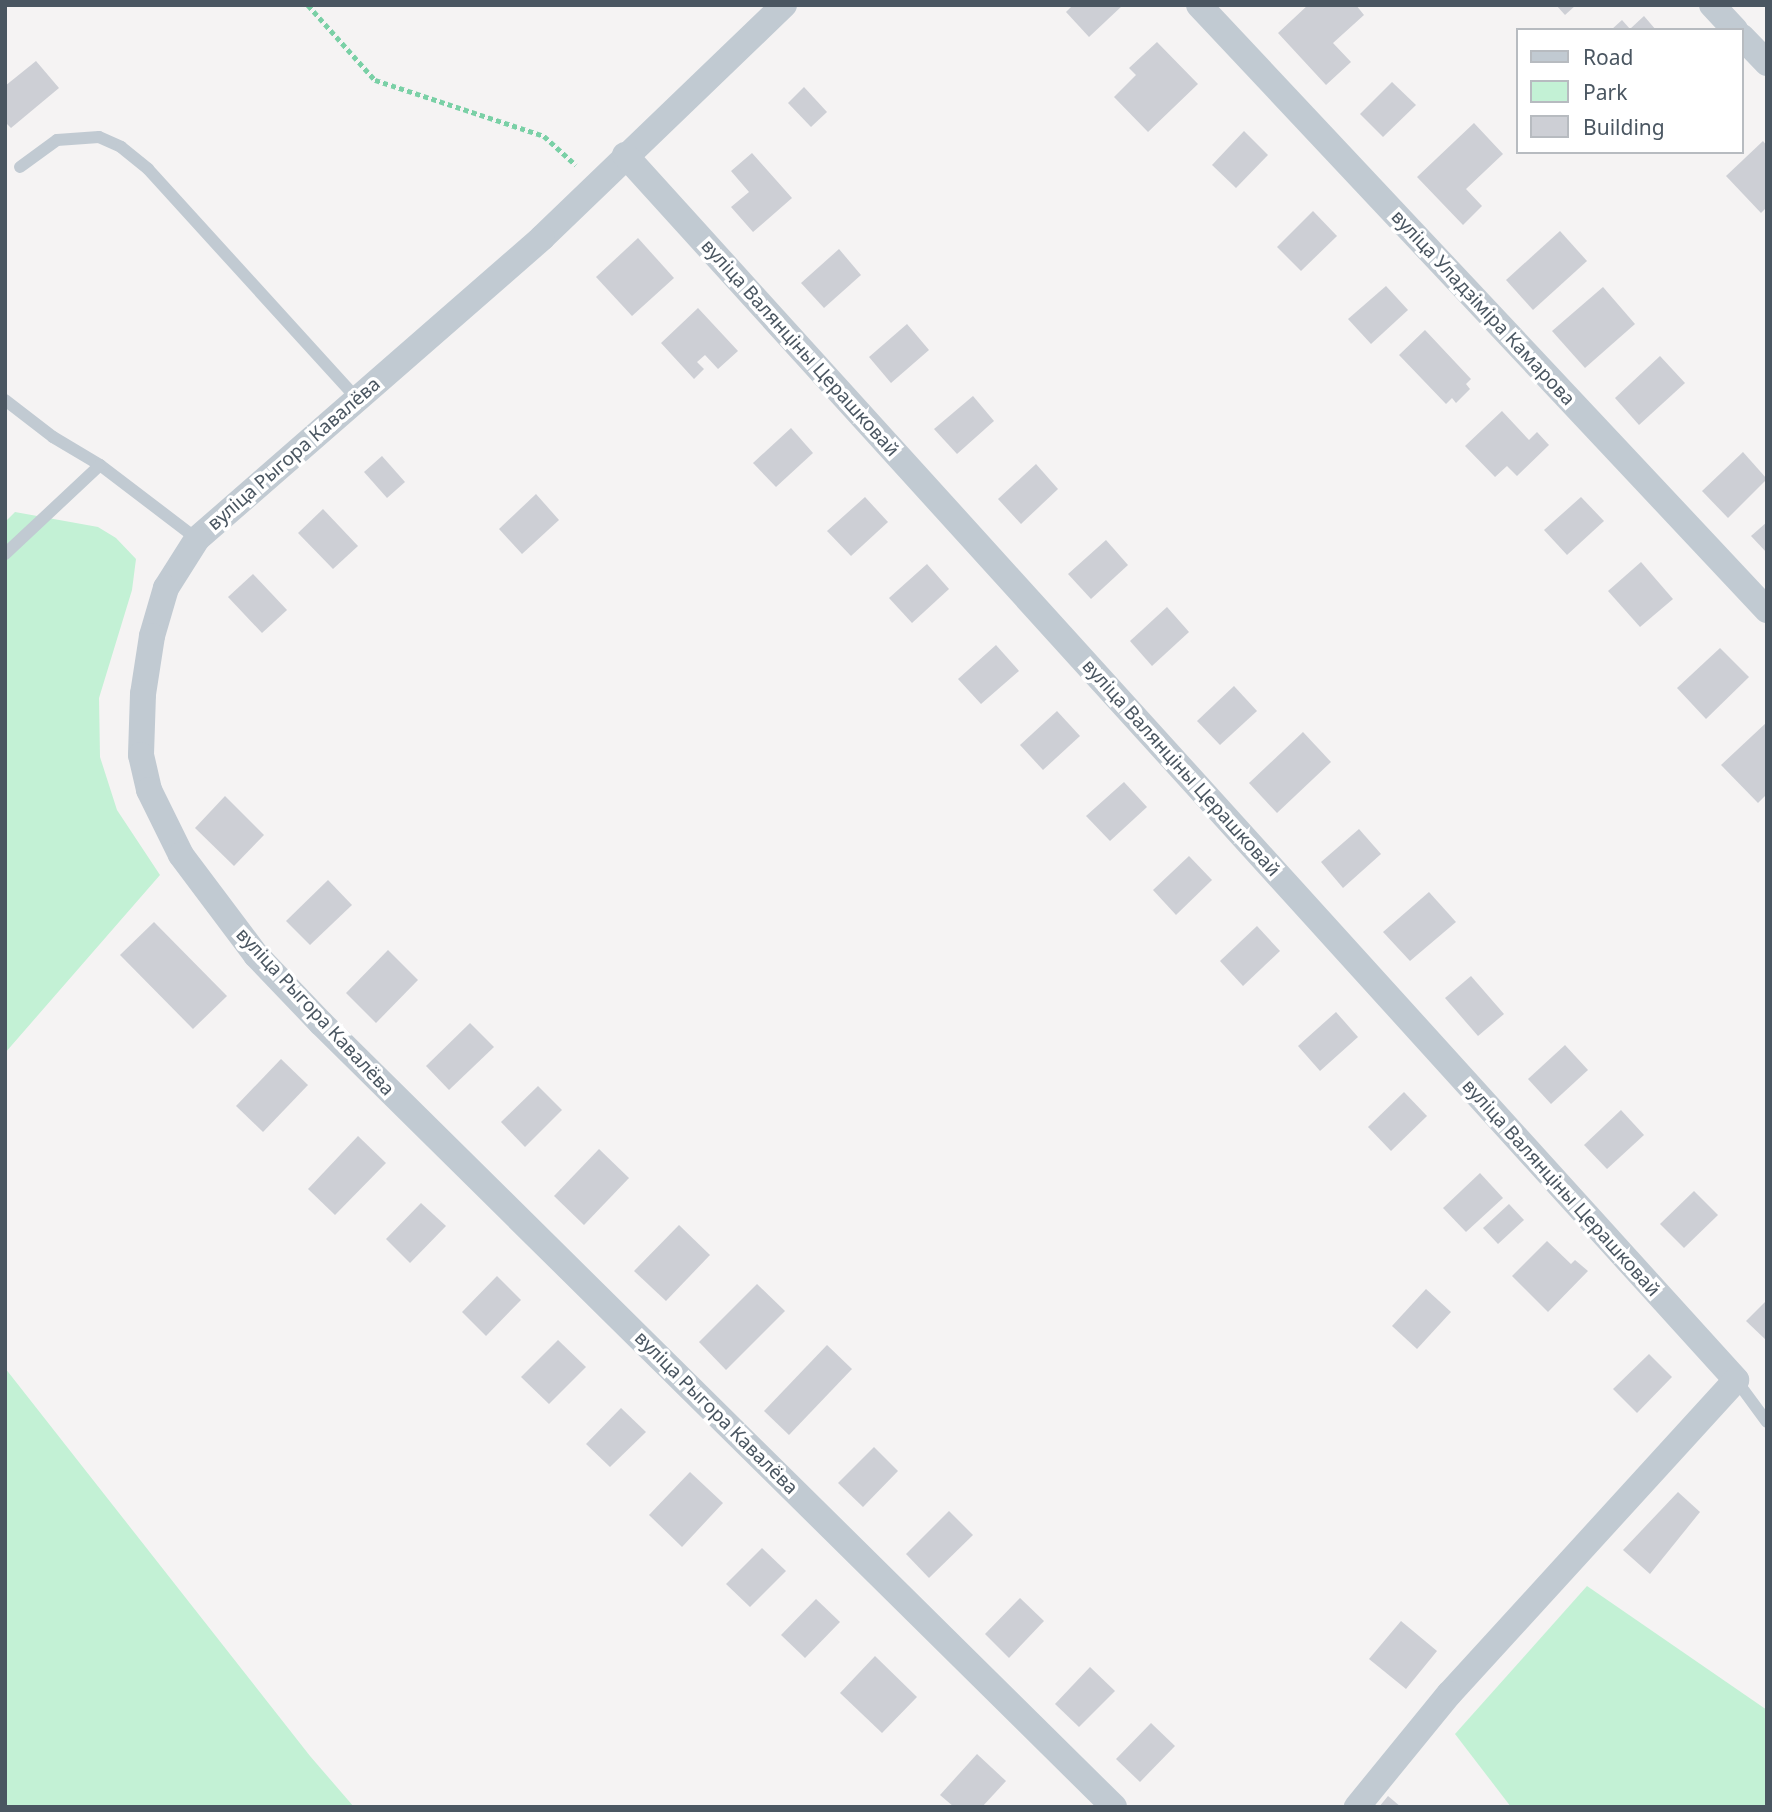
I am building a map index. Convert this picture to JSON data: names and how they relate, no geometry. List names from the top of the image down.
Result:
{
  "streets": {
    "street": ["вуліца Уладзіміра Камарова", "вуліца Валянціны Церашковай", "вуліца Рыгора Кавалёва"]
  },
  "crossings": [
    ["вуліца Валянціны Церашковай", "вуліца Рыгора Кавалёва"]
  ],
  "legend": ["Road", "Park", "Building"]
}
